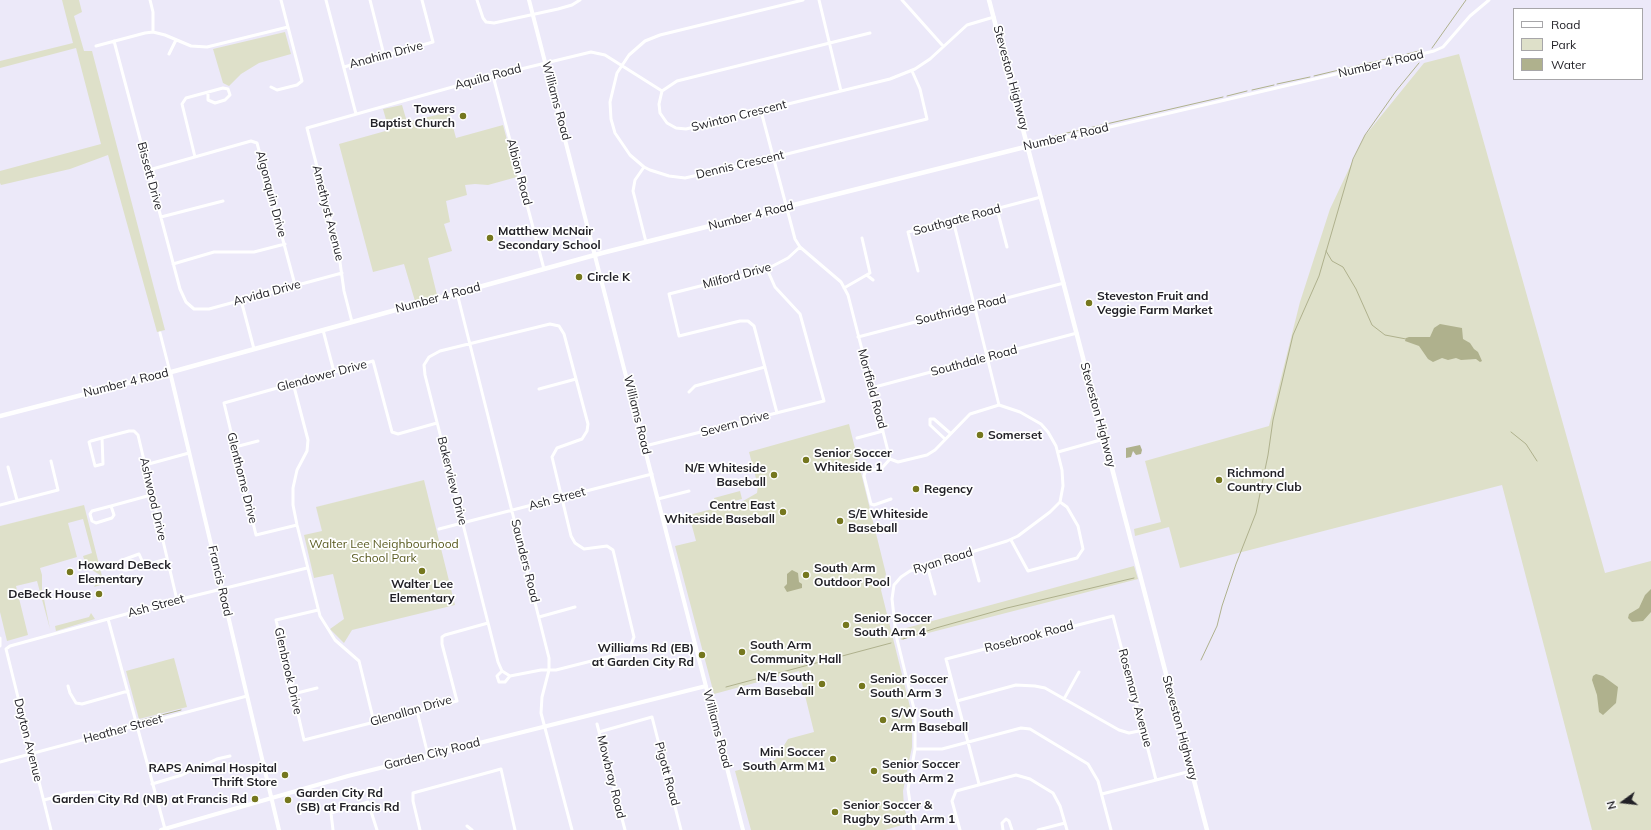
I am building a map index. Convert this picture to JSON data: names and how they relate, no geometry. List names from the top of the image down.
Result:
{
  "streets": {
    "main road": ["Number 4 Road", "Steveston Highway"],
    "street": [
      "Anahim Drive",
      "Aquila Road",
      "Williams Road",
      "Swinton Crescent",
      "Dennis Crescent",
      "Albion Road",
      "Bissett Drive",
      "Algonquin Drive",
      "Amethyst Avenue",
      "Southgate Road",
      "Milford Drive",
      "Arvida Drive",
      "Southridge Road",
      "Southdale Road",
      "Glendower Drive",
      "Mortfield Road",
      "Severn Drive",
      "Glenthorne Drive",
      "Bakerview Drive",
      "Ashwood Drive",
      "Ash Street",
      "Saunders Road",
      "Ryan Road",
      "Francis Road",
      "Rosebrook Road",
      "Glenbrook Drive",
      "Rosemary Avenue",
      "Glenallan Drive",
      "Heather Street",
      "Dayton Avenue",
      "Garden City Road",
      "Pigott Road",
      "Mowbray Road"
    ]
  },
  "crossings": [
    ["Number 4 Road", "Steveston Highway"],
    ["Number 4 Road", "Williams Road"],
    ["Number 4 Road", "Albion Road"],
    ["Number 4 Road", "Amethyst Avenue"],
    ["Number 4 Road", "Mortfield Road"],
    ["Number 4 Road", "Saunders Road"],
    ["Number 4 Road", "Francis Road"],
    ["Aquila Road", "Williams Road"],
    ["Aquila Road", "Swinton Crescent"],
    ["Aquila Road", "Dennis Crescent"],
    ["Aquila Road", "Albion Road"],
    ["Aquila Road", "Amethyst Avenue"],
    ["Steveston Highway", "Swinton Crescent"],
    ["Steveston Highway", "Southgate Road"],
    ["Steveston Highway", "Southridge Road"],
    ["Steveston Highway", "Southdale Road"],
    ["Williams Road", "Severn Drive"],
    ["Williams Road", "Ash Street"],
    ["Williams Road", "Garden City Road"],
    ["Swinton Crescent", "Dennis Crescent"],
    ["Swinton Crescent", "Mortfield Road"],
    ["Dennis Crescent", "Mortfield Road"],
    ["Bissett Drive", "Algonquin Drive"],
    ["Bissett Drive", "Arvida Drive"],
    ["Algonquin Drive", "Arvida Drive"],
    ["Amethyst Avenue", "Arvida Drive"],
    ["Milford Drive", "Mortfield Road"],
    ["Milford Drive", "Severn Drive"],
    ["Southridge Road", "Mortfield Road"],
    ["Southdale Road", "Mortfield Road"],
    ["Glendower Drive", "Glenthorne Drive"],
    ["Glendower Drive", "Bakerview Drive"],
    ["Bakerview Drive", "Ash Street"],
    ["Bakerview Drive", "Saunders Road"],
    ["Bakerview Drive", "Glenallan Drive"],
    ["Ashwood Drive", "Ash Street"],
    ["Ash Street", "Saunders Road"],
    ["Ash Street", "Francis Road"],
    ["Ash Street", "Dayton Avenue"],
    ["Saunders Road", "Garden City Road"],
    ["Francis Road", "Heather Street"],
    ["Francis Road", "Garden City Road"],
    ["Rosebrook Road", "Rosemary Avenue"],
    ["Glenbrook Drive", "Glenallan Drive"],
    ["Heather Street", "Dayton Avenue"],
    ["Pigott Road", "Mowbray Road"]
  ],
  "parks": ["Walter Lee Neighbourhood School Park"],
  "places": [
    "Towers Baptist Church",
    "Matthew McNair Secondary School",
    "Circle K",
    "Steveston Fruit and Veggie Farm Market",
    "Somerset",
    "Senior Soccer Whiteside 1",
    "N/E Whiteside Baseball",
    "Richmond Country Club",
    "Regency",
    "Centre East Whiteside Baseball",
    "S/E Whiteside Baseball",
    "Walter Lee Elementary",
    "Howard DeBeck Elementary",
    "South Arm Outdoor Pool",
    "DeBeck House",
    "Senior Soccer South Arm 4",
    "South Arm Community Hall",
    "Williams Rd (EB) at Garden City Rd",
    "N/E South Arm Baseball",
    "Senior Soccer South Arm 3",
    "S/W South Arm Baseball",
    "Mini Soccer South Arm M1",
    "Senior Soccer South Arm 2",
    "RAPS Animal Hospital Thrift Store",
    "Garden City Rd (NB) at Francis Rd",
    "Garden City Rd (SB) at Francis Rd",
    "Senior Soccer & Rugby South Arm 1"
  ],
  "legend": ["Road", "Park", "Water"],
  "north": "left"
}
